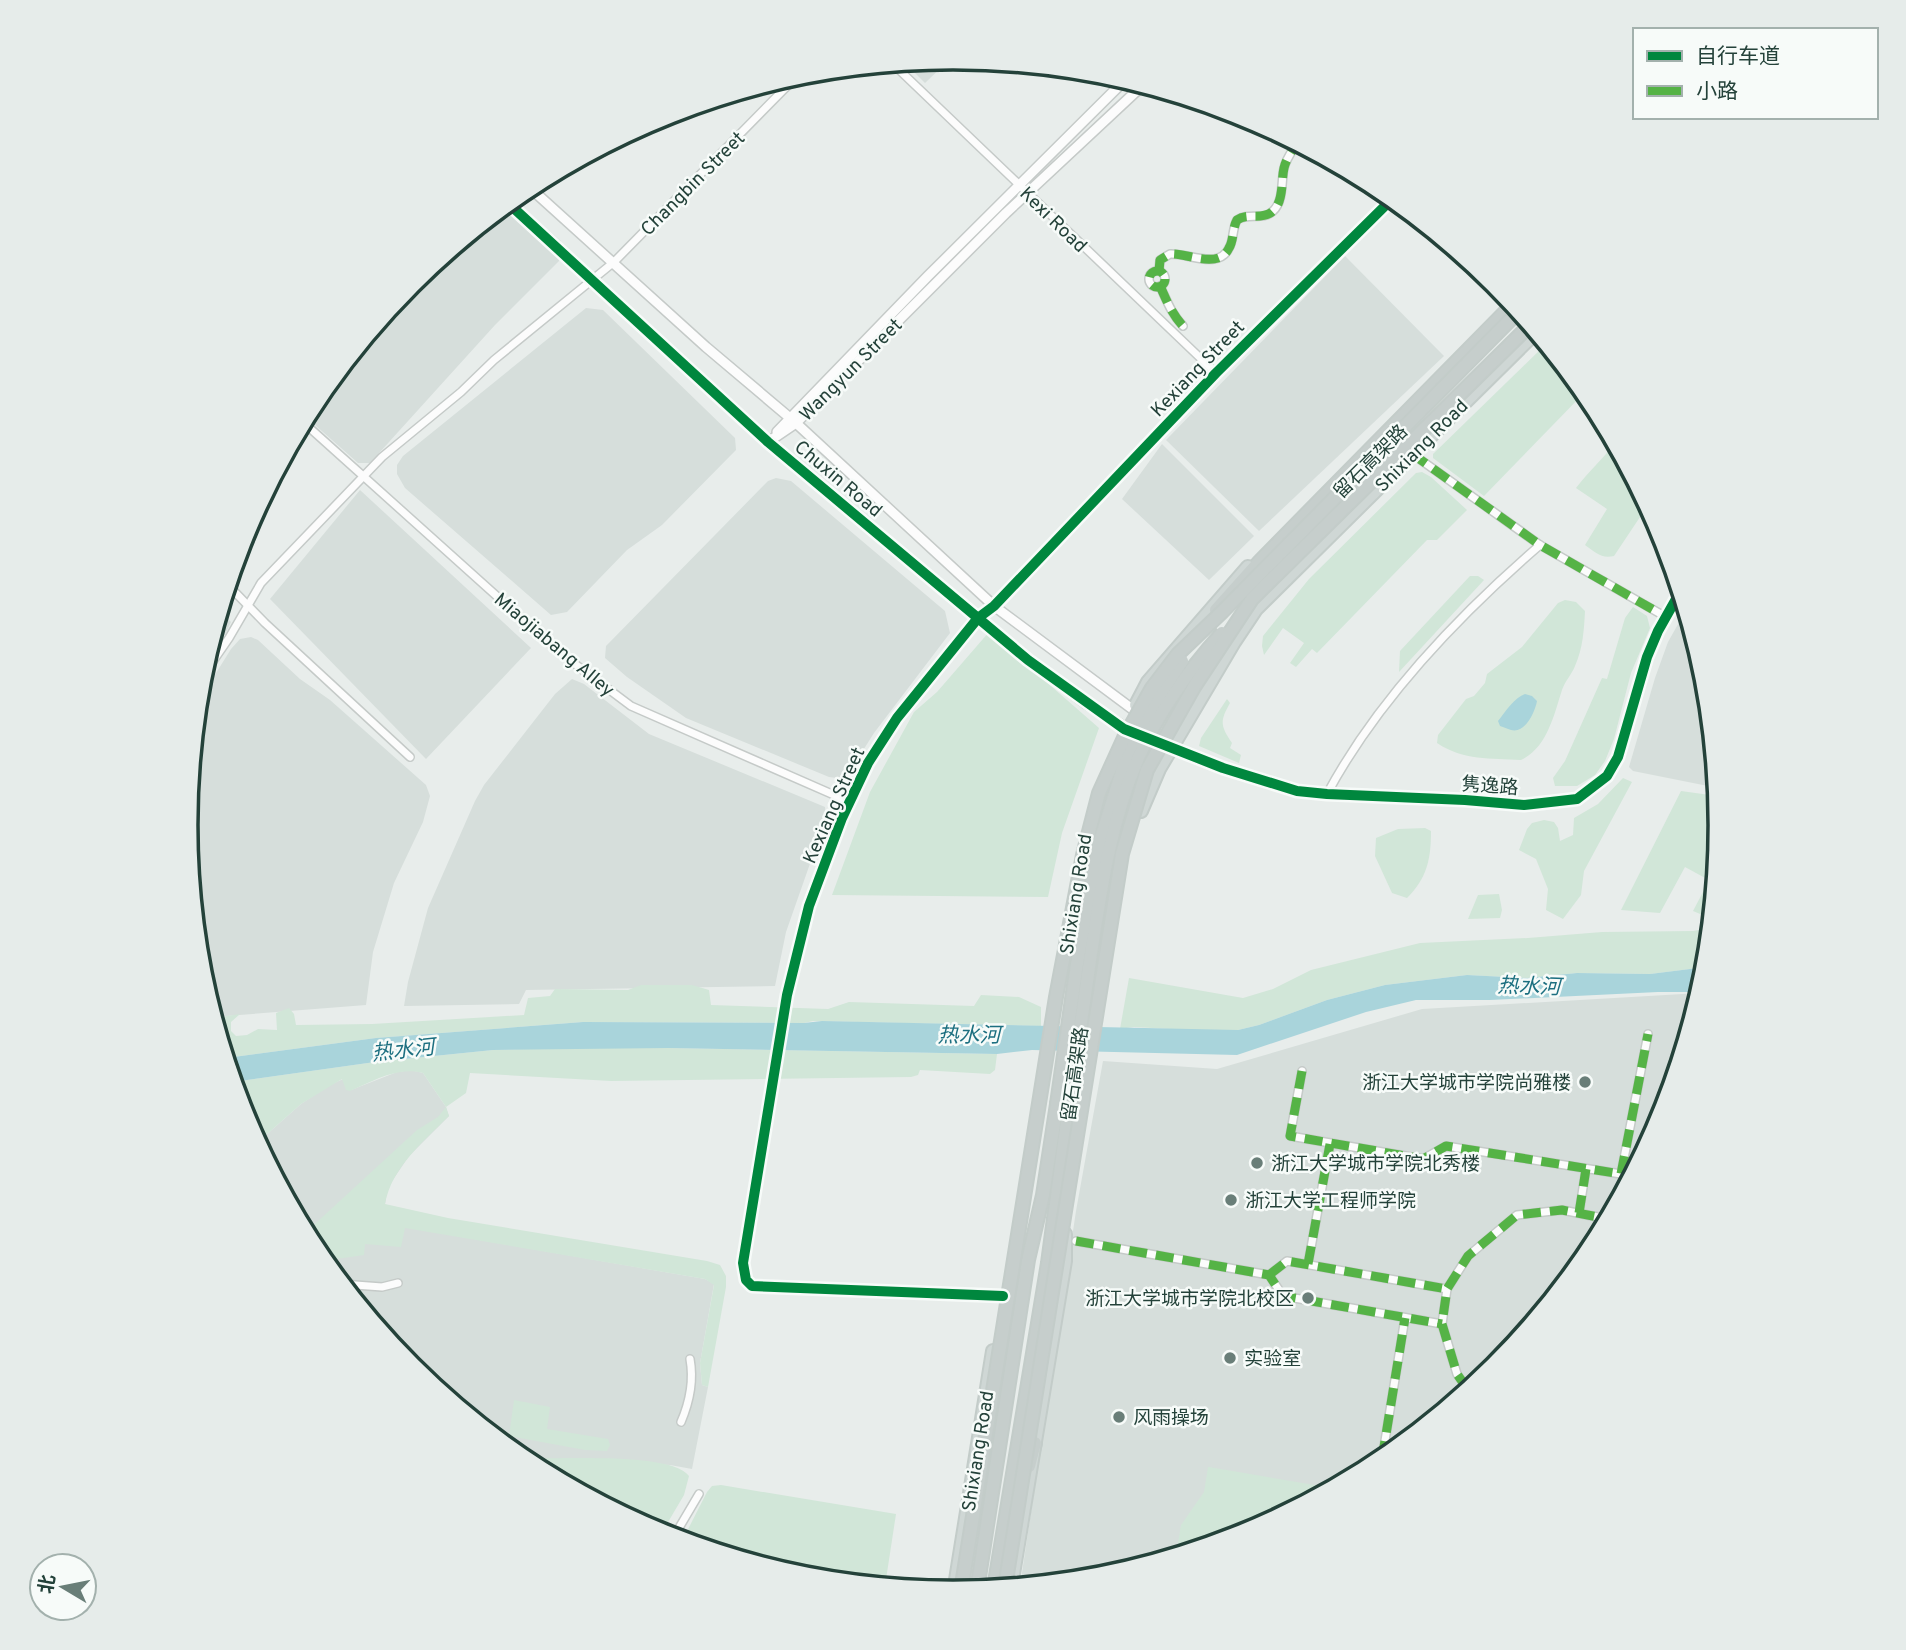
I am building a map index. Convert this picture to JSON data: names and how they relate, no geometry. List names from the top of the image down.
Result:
{
  "streets": {
    "highway": ["留石高架路"],
    "main road": ["Shixiang Road"],
    "street": [
      "Changbin Street",
      "Kexi Road",
      "Kexiang Street",
      "Wangyun Street",
      "Chuxin Road",
      "Miaojiabang Alley",
      "隽逸路"
    ]
  },
  "crossings": [
    ["Changbin Street", "Chuxin Road"],
    ["Changbin Street", "Miaojiabang Alley"],
    ["Kexi Road", "Kexiang Street"],
    ["Kexi Road", "Wangyun Street"],
    ["Kexiang Street", "Shixiang Road"],
    ["Kexiang Street", "Chuxin Road"],
    ["Kexiang Street", "Miaojiabang Alley"],
    ["Wangyun Street", "Chuxin Road"],
    ["Shixiang Road", "Chuxin Road"],
    ["Shixiang Road", "隽逸路"],
    ["Chuxin Road", "隽逸路"]
  ],
  "water": ["热水河"],
  "places": [
    "浙江大学城市学院尚雅楼",
    "浙江大学城市学院北秀楼",
    "浙江大学工程师学院",
    "浙江大学城市学院北校区",
    "实验室",
    "风雨操场"
  ],
  "legend": ["自行车道", "小路"],
  "north": "left"
}
